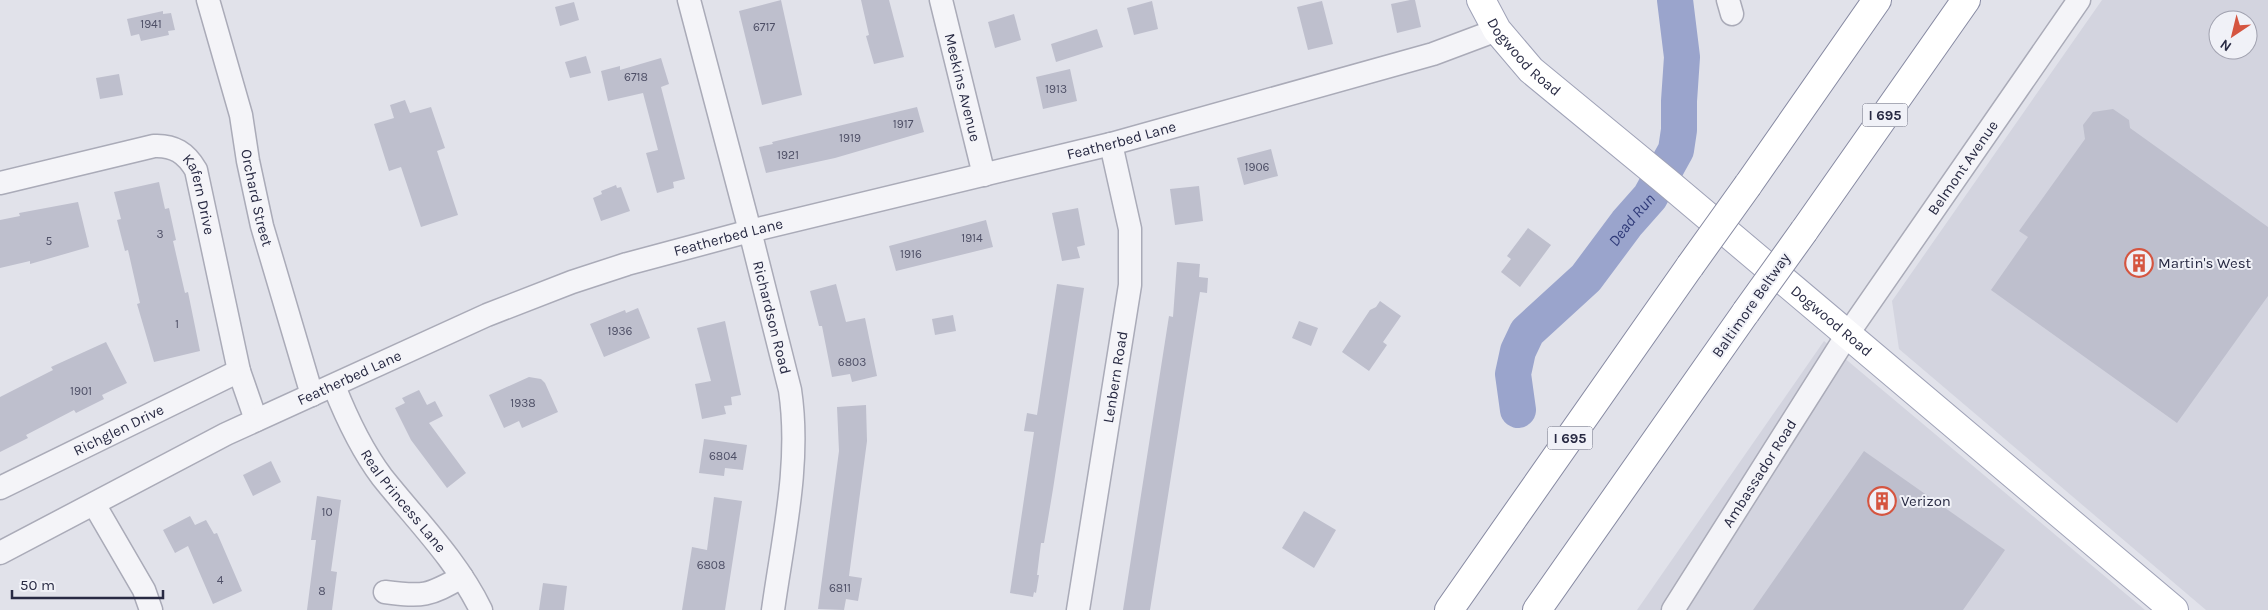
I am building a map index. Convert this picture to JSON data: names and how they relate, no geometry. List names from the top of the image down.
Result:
{
  "streets": {
    "main road": ["Dogwood Road", "I 695", "Baltimore Beltway"],
    "street": [
      "Meekins Avenue",
      "Featherbed Lane",
      "Belmont Avenue",
      "Kafern Drive",
      "Orchard Street",
      "Richardson Road",
      "Lenbern Road",
      "Richglen Drive",
      "Ambassador Road",
      "Real Princess Lane"
    ]
  },
  "crossings": [
    ["Dogwood Road", "Featherbed Lane"],
    ["Dogwood Road", "Belmont Avenue"],
    ["Dogwood Road", "Ambassador Road"],
    ["Meekins Avenue", "Featherbed Lane"],
    ["Featherbed Lane", "Kafern Drive"],
    ["Featherbed Lane", "Orchard Street"],
    ["Featherbed Lane", "Richardson Road"],
    ["Featherbed Lane", "Lenbern Road"],
    ["Featherbed Lane", "Real Princess Lane"],
    ["Belmont Avenue", "Ambassador Road"],
    ["Kafern Drive", "Richglen Drive"]
  ],
  "water": ["Dead Run"],
  "places": {
    "building": ["Martin's West", "Verizon"]
  },
  "house_numbers": [
    "1941",
    "6717",
    "6718",
    "1913",
    "1917",
    "1919",
    "1921",
    "1906",
    "3",
    "1914",
    "5",
    "1916",
    "1",
    "1936",
    "6803",
    "1901",
    "1938",
    "6804",
    "10",
    "6808",
    "4",
    "6811",
    "8"
  ],
  "scale_bar": "50 m",
  "north": "bottom left"
}
